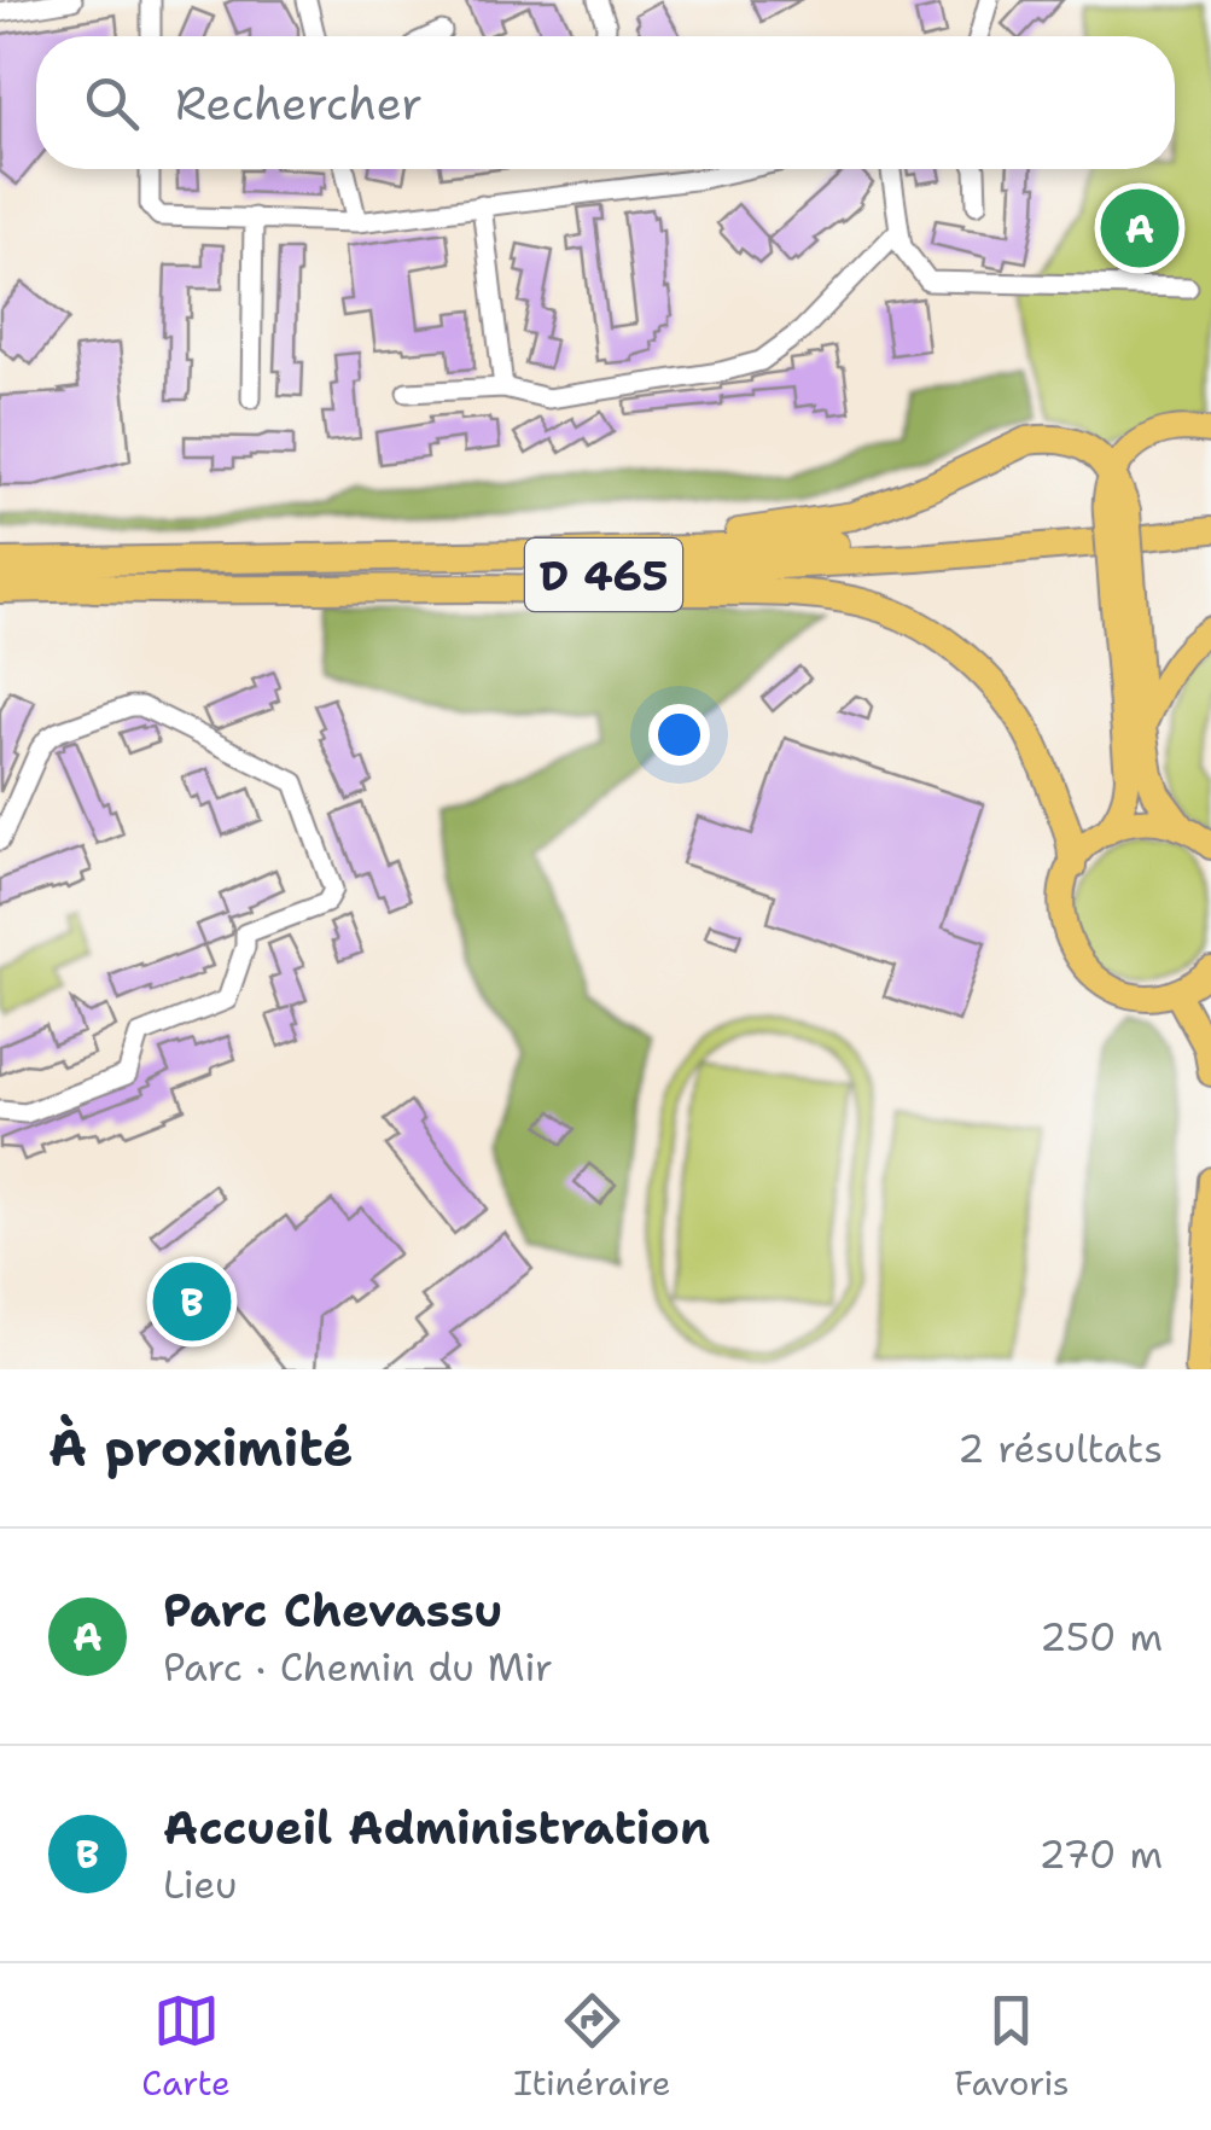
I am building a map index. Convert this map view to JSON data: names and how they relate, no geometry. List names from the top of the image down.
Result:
{
  "streets": {
    "highway": ["D 465"]
  },
  "page": {
    "search": "Rechercher",
    "pins": ["A", "B"],
    "heading": ["À proximité", "2 résultats"],
    "list": [
      {
        "mark": "A",
        "name": "Parc Chevassu",
        "note": "Parc · Chemin du Mir",
        "value": "250 m"
      },
      {
        "mark": "B",
        "name": "Accueil Administration",
        "note": "Lieu",
        "value": "270 m"
      }
    ],
    "nav": ["Carte", "Itinéraire", "Favoris"]
  }
}
